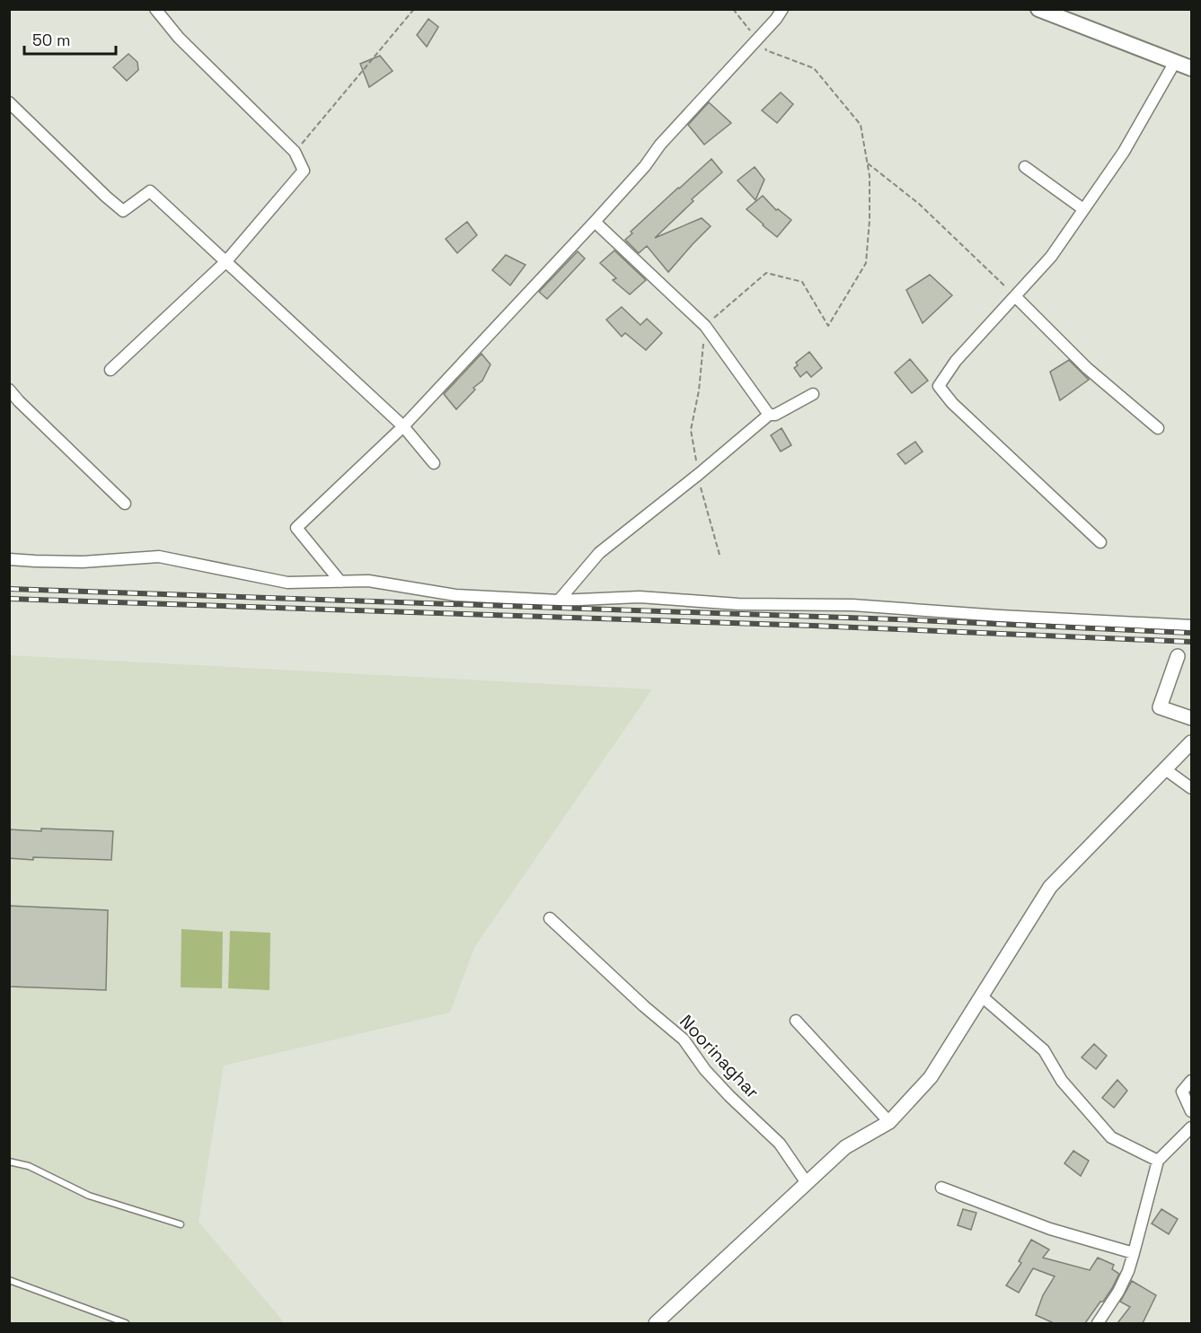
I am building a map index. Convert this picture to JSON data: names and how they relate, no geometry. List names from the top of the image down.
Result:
{
  "streets": {
    "street": ["Noorinaghar"]
  },
  "scale_bar": "50 m"
}
